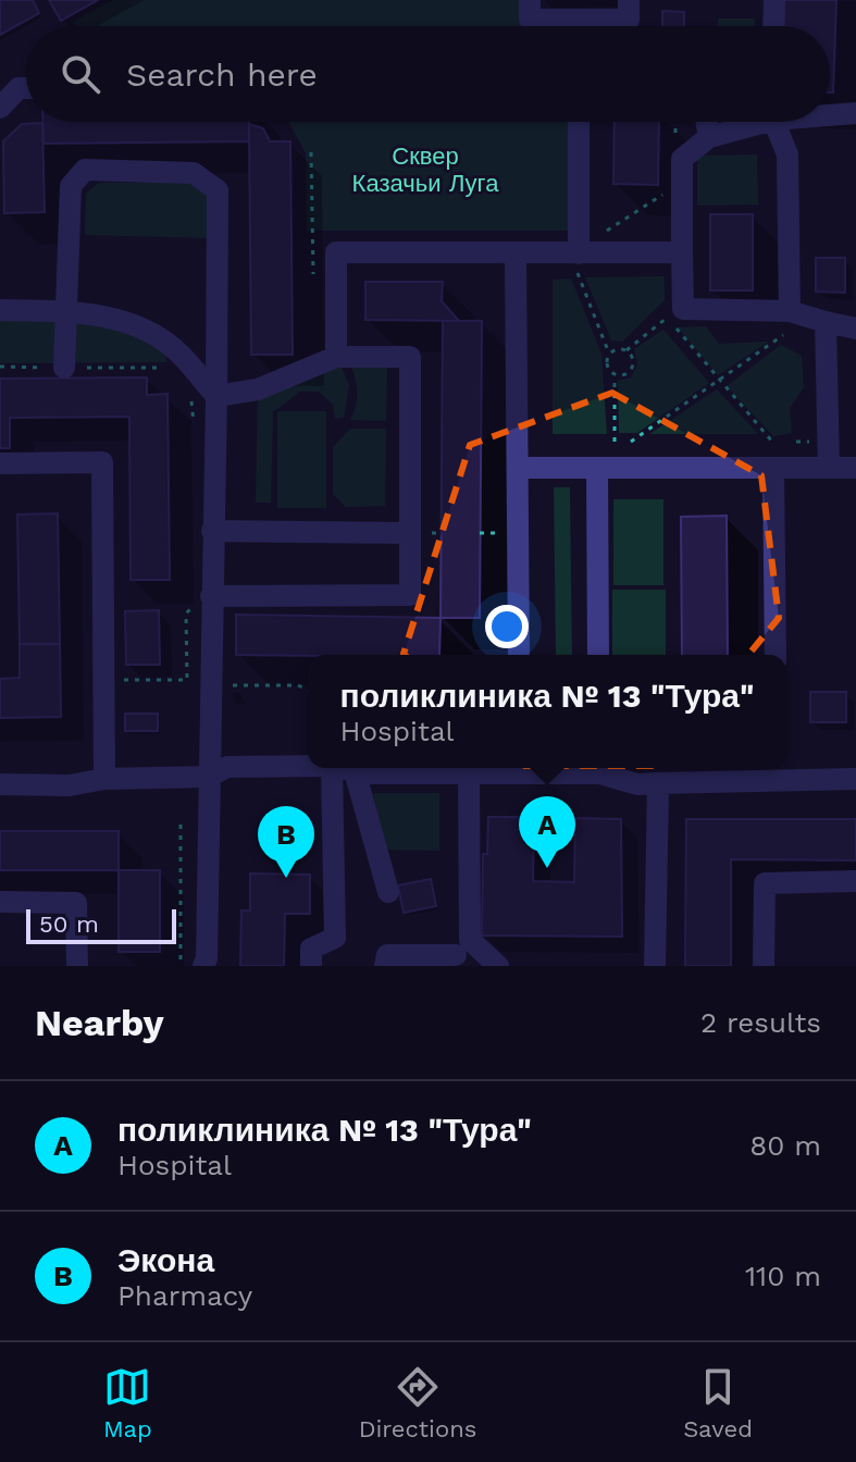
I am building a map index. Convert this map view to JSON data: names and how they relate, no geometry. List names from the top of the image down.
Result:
{
  "parks": ["Сквер Казачьи Луга"],
  "scale_bar": "50 m",
  "page": {
    "search": "Search here",
    "popup": ["поликлиника № 13 \"Тура\"", "Hospital"],
    "pins": ["A", "B"],
    "scale": "50 m",
    "heading": ["Nearby", "2 results"],
    "list": [
      {
        "mark": "A",
        "name": "поликлиника № 13 \"Тура\"",
        "note": "Hospital",
        "value": "80 m"
      },
      {
        "mark": "B",
        "name": "Экона",
        "note": "Pharmacy",
        "value": "110 m"
      }
    ],
    "nav": ["Map", "Directions", "Saved"]
  }
}
